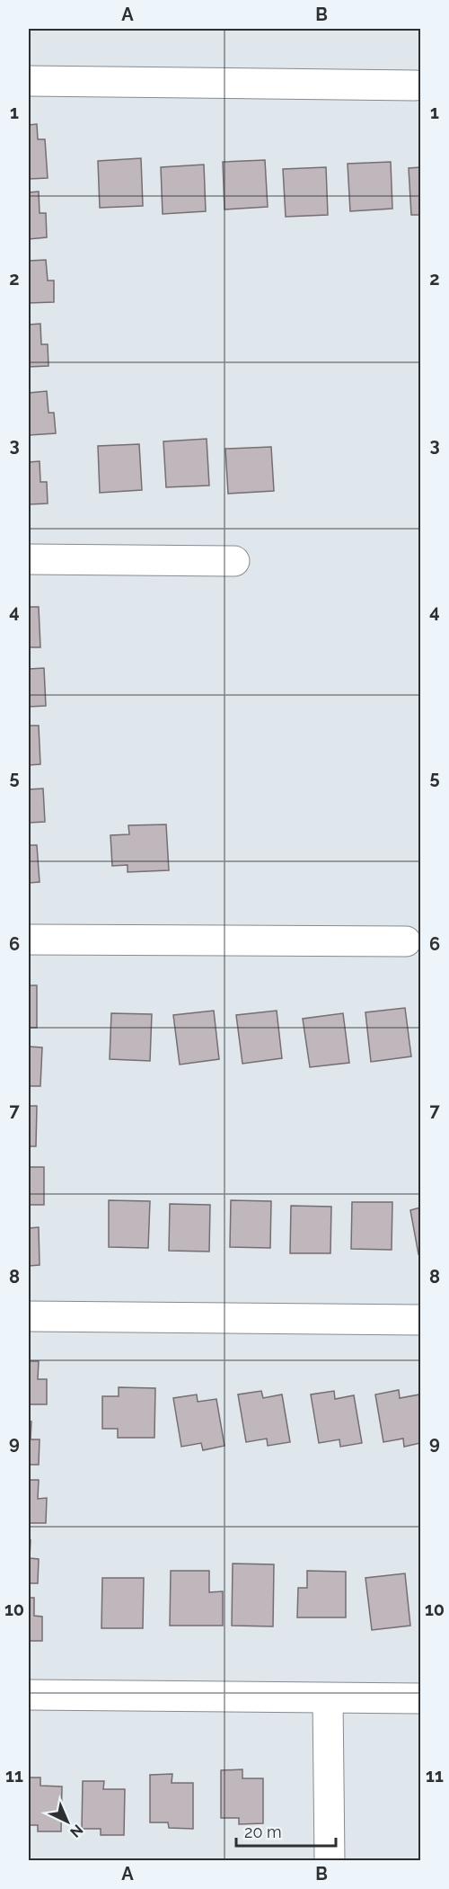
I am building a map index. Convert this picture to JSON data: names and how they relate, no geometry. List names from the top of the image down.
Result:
{
  "scale_bar": "20 m",
  "north": "bottom right",
  "grid": {
    "columns": ["A", "B"],
    "rows": [
      "1",
      "2",
      "3",
      "4",
      "5",
      "6",
      "7",
      "8",
      "9",
      "10",
      "11"
    ]
  }
}
